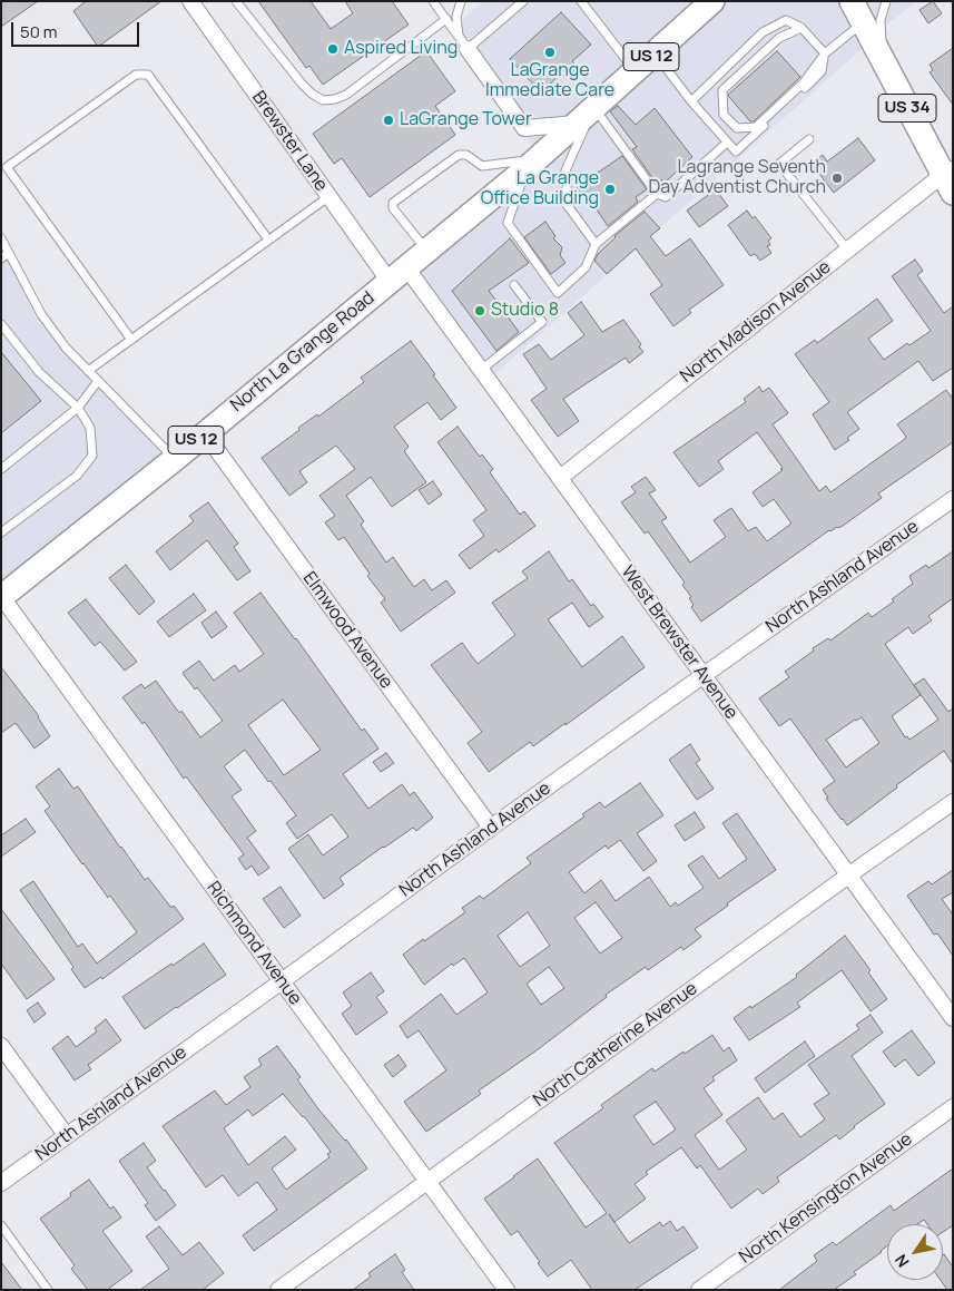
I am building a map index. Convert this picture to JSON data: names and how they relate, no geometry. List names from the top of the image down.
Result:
{
  "streets": {
    "main road": ["US 12", "US 34", "North La Grange Road"],
    "street": [
      "Brewster Lane",
      "North Madison Avenue",
      "North Ashland Avenue",
      "Elmwood Avenue",
      "West Brewster Avenue",
      "Richmond Avenue",
      "North Catherine Avenue",
      "North Kensington Avenue"
    ]
  },
  "crossings": [
    ["US 12", "North La Grange Road"],
    ["US 34", "North Madison Avenue"],
    ["Brewster Lane", "North La Grange Road"],
    ["Brewster Lane", "West Brewster Avenue"],
    ["North Madison Avenue", "West Brewster Avenue"],
    ["North La Grange Road", "Elmwood Avenue"],
    ["North La Grange Road", "West Brewster Avenue"],
    ["North La Grange Road", "Richmond Avenue"],
    ["North Ashland Avenue", "Elmwood Avenue"],
    ["North Ashland Avenue", "West Brewster Avenue"],
    ["North Ashland Avenue", "Richmond Avenue"],
    ["West Brewster Avenue", "North Catherine Avenue"],
    ["Richmond Avenue", "North Catherine Avenue"]
  ],
  "places": [
    "Aspired Living",
    "LaGrange Immediate Care",
    "LaGrange Tower",
    "Lagrange Seventh Day Adventist Church",
    "La Grange Office Building",
    "Studio 8"
  ],
  "scale_bar": "50 m",
  "north": "bottom left"
}
